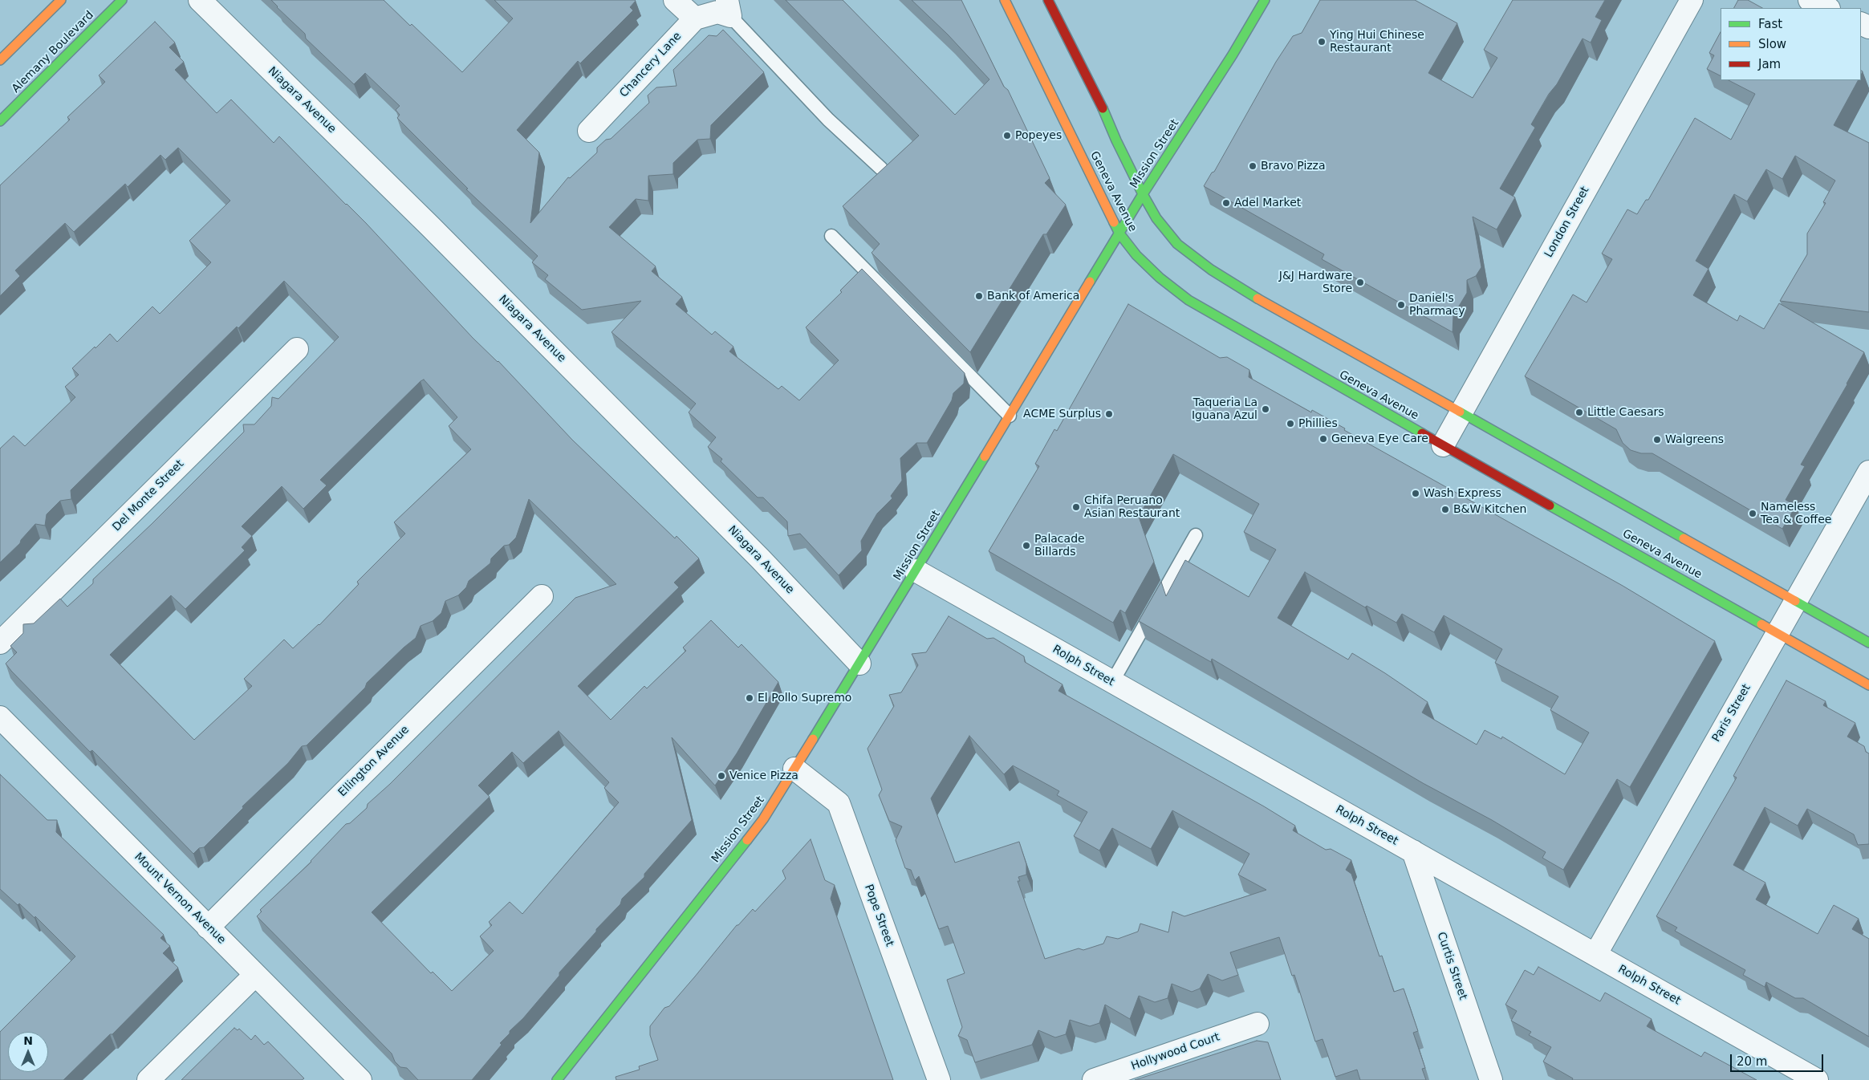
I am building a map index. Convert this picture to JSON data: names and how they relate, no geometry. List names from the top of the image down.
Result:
{
  "streets": {
    "main road": ["Alemany Boulevard", "Mission Street", "Geneva Avenue"],
    "street": [
      "Chancery Lane",
      "Niagara Avenue",
      "London Street",
      "Del Monte Street",
      "Rolph Street",
      "Paris Street",
      "Ellington Avenue",
      "Mount Vernon Avenue",
      "Pope Street",
      "Curtis Street",
      "Hollywood Court"
    ]
  },
  "crossings": [
    ["Niagara Avenue", "Mission Street"],
    ["Mission Street", "Geneva Avenue"],
    ["Mission Street", "Rolph Street"],
    ["Mission Street", "Pope Street"],
    ["Geneva Avenue", "London Street"],
    ["Geneva Avenue", "Paris Street"],
    ["Rolph Street", "Paris Street"],
    ["Rolph Street", "Curtis Street"],
    ["Ellington Avenue", "Mount Vernon Avenue"]
  ],
  "places": [
    "Ying Hui Chinese Restaurant",
    "Popeyes",
    "Bravo Pizza",
    "Adel Market",
    "J&J Hardware Store",
    "Bank of America",
    "Daniel's Pharmacy",
    "Taqueria La Iguana Azul",
    "Little Caesars",
    "ACME Surplus",
    "Phillies",
    "Geneva Eye Care",
    "Walgreens",
    "Wash Express",
    "Chifa Peruano Asian Restaurant",
    "B&W Kitchen",
    "Nameless Tea & Coffee",
    "Palacade Billards",
    "El Pollo Supremo",
    "Venice Pizza"
  ],
  "legend": ["Fast", "Slow", "Jam"],
  "scale_bar": "20 m",
  "north": "top"
}
